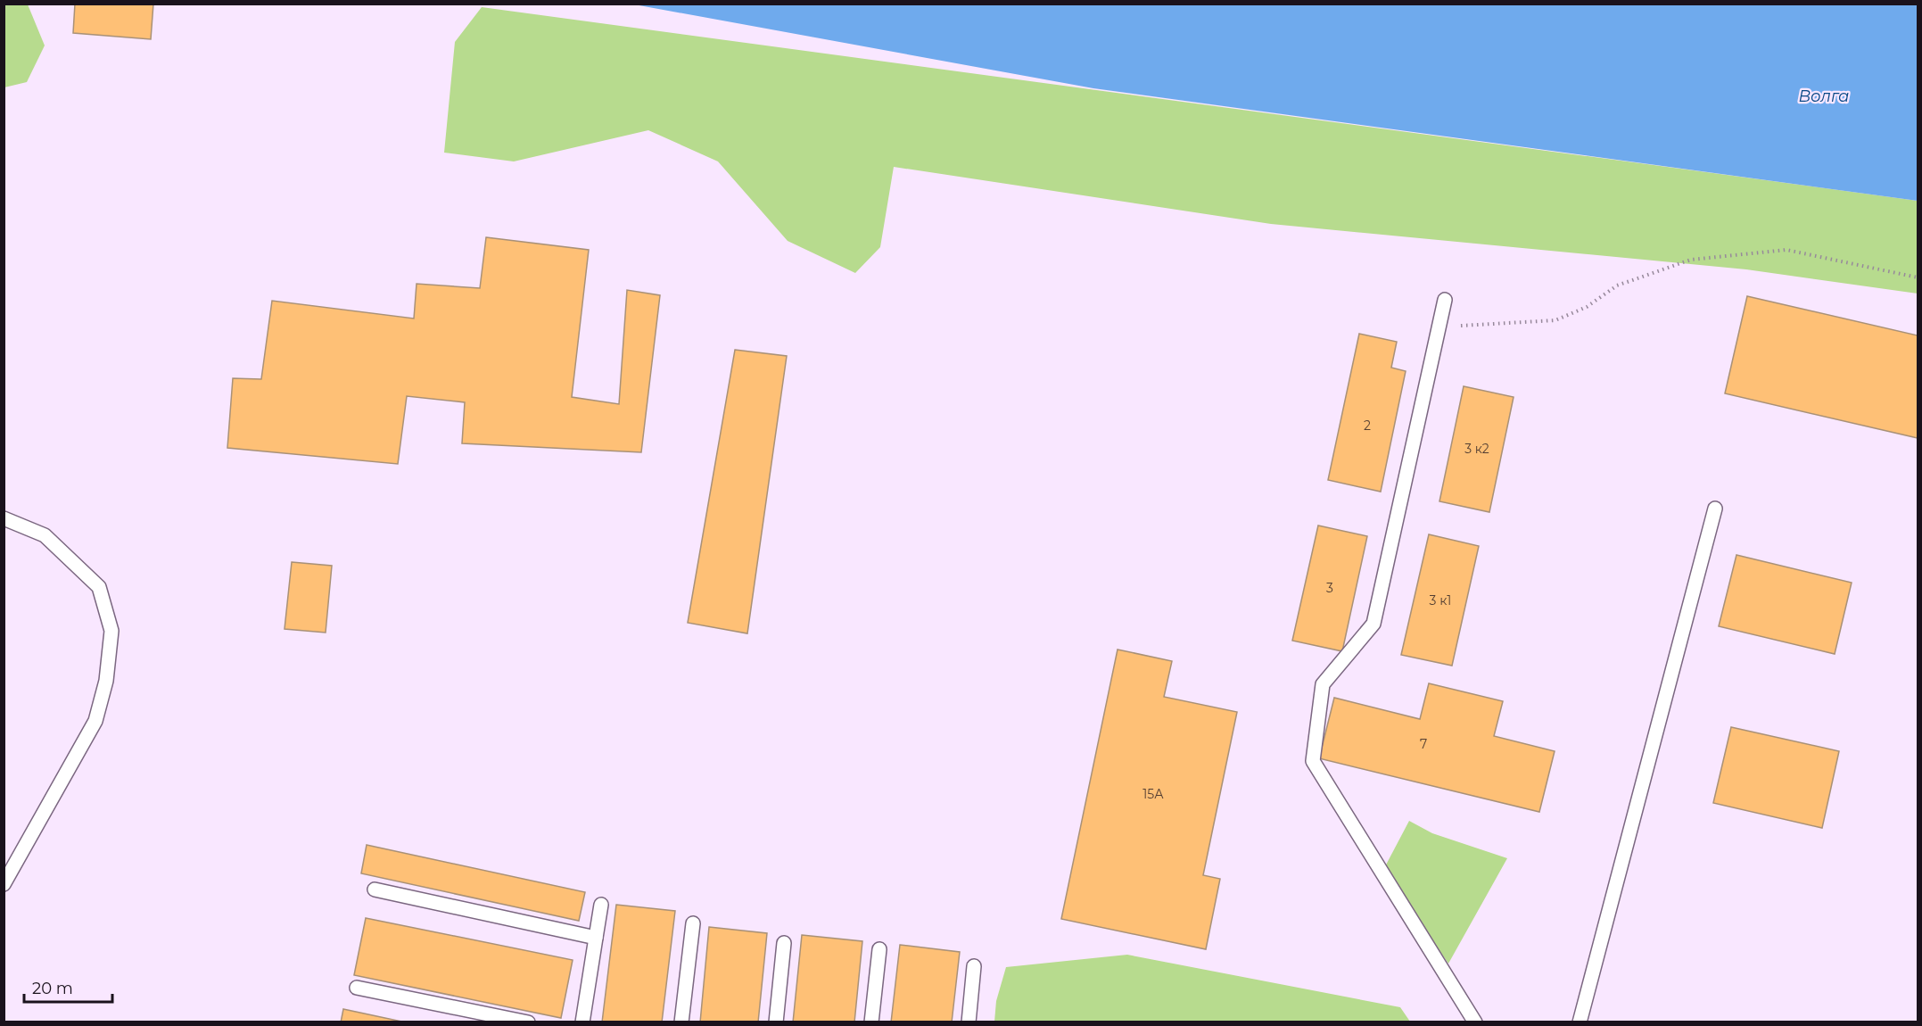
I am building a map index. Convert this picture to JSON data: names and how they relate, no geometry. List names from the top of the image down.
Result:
{
  "water": ["Волга"],
  "house_numbers": [
    "2",
    "3 к2",
    "3",
    "3 к1",
    "7",
    "15А"
  ],
  "scale_bar": "20 m"
}
